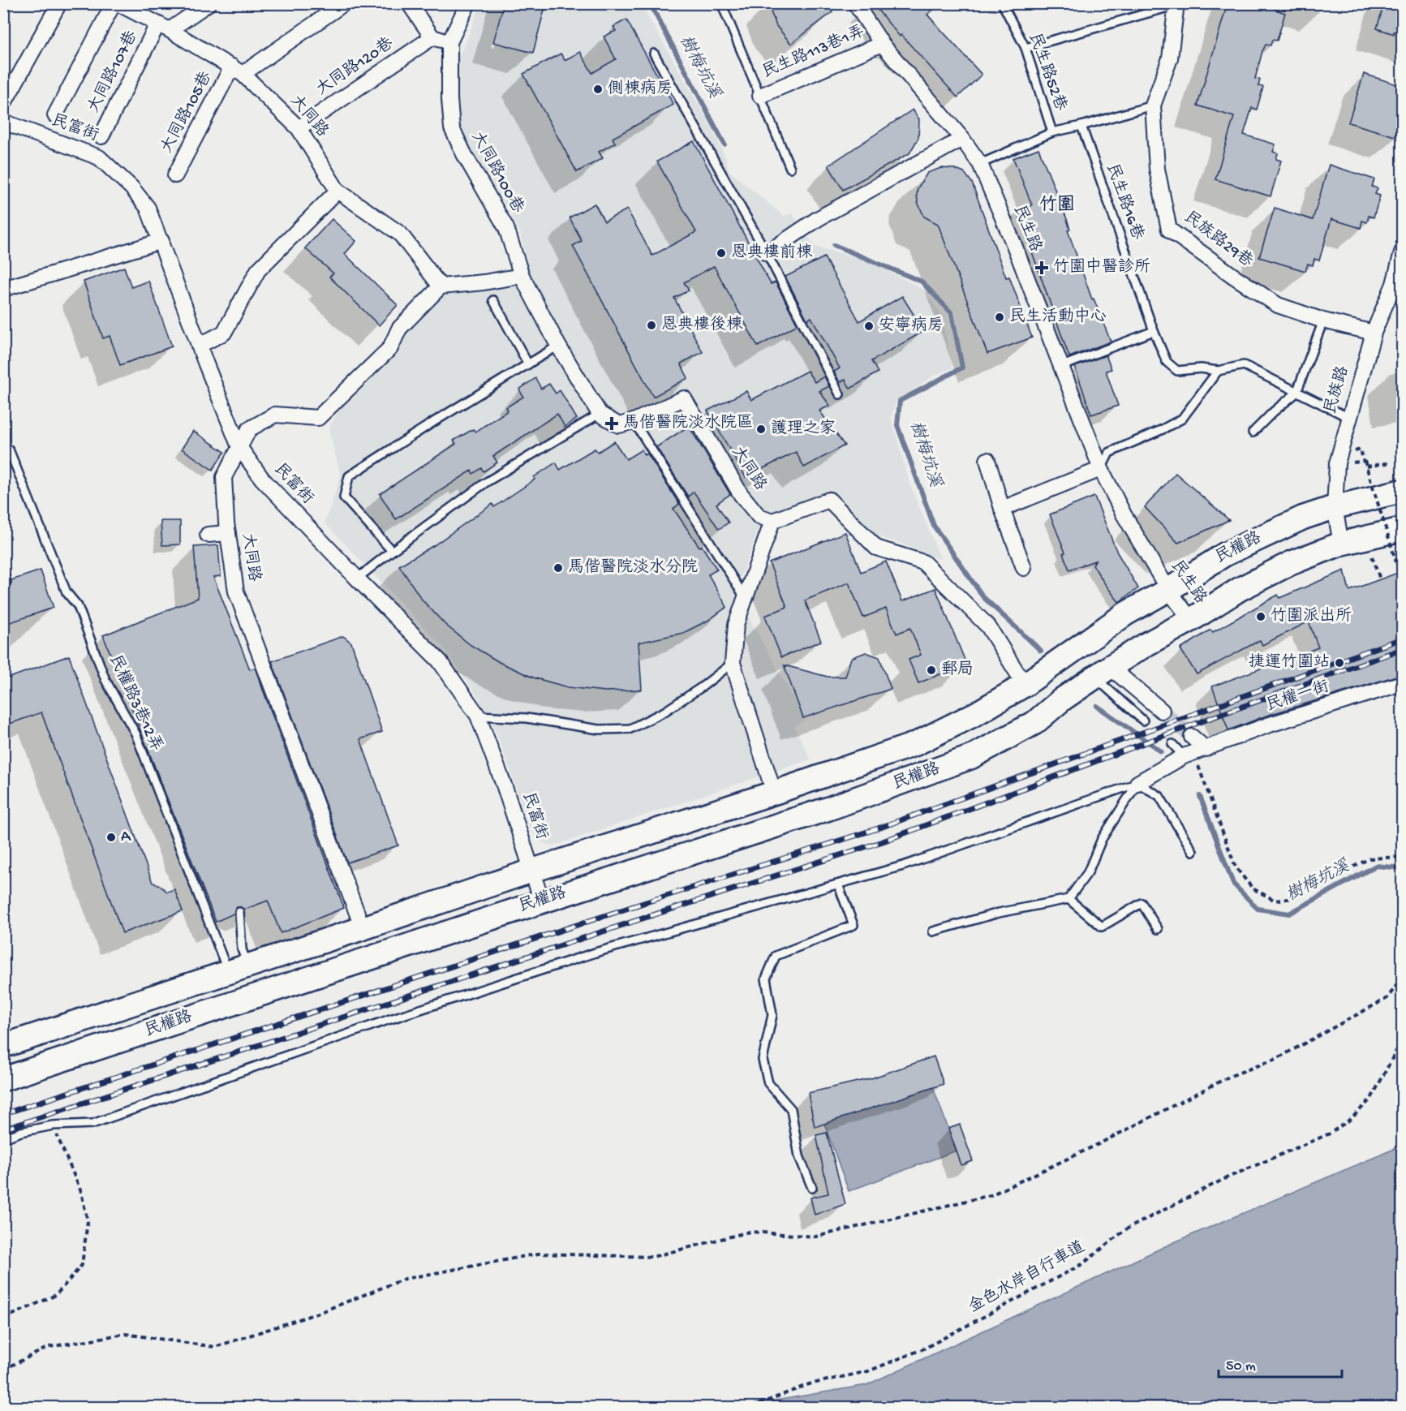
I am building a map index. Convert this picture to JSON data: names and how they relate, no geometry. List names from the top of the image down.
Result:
{
  "streets": {
    "main road": ["民權路"],
    "street": [
      "民生路113巷1弄",
      "大同路120巷",
      "大同路107巷",
      "大同路105巷",
      "大同路",
      "民富街",
      "大同路100巷",
      "民生路",
      "民族路29巷",
      "民族路",
      "民權一街"
    ],
    "lane": ["民生路52巷", "民生路16巷", "民權路3巷12弄"],
    "path": ["金色水岸自行車道"]
  },
  "crossings": [
    ["民生路113巷1弄", "民生路"],
    ["大同路120巷", "大同路"],
    ["大同路107巷", "大同路"],
    ["民生路52巷", "民生路"],
    ["大同路105巷", "大同路"],
    ["大同路", "民富街"],
    ["大同路", "民權路"],
    ["民富街", "民權路"],
    ["民生路", "民權路"],
    ["民族路29巷", "民族路"],
    ["民族路", "民權路"],
    ["民權路", "民權路3巷12弄"]
  ],
  "districts": ["竹圍"],
  "water": ["樹梅坑溪"],
  "places": {
    "other": [
      "側棟病房",
      "恩典樓前棟",
      "民生活動中心",
      "恩典樓後棟",
      "安寧病房",
      "護理之家",
      "馬偕醫院淡水分院",
      "竹圍派出所",
      "捷運竹圍站",
      "郵局",
      "A"
    ],
    "health": ["竹圍中醫診所", "馬偕醫院淡水院區"]
  },
  "scale_bar": "50 m"
}
